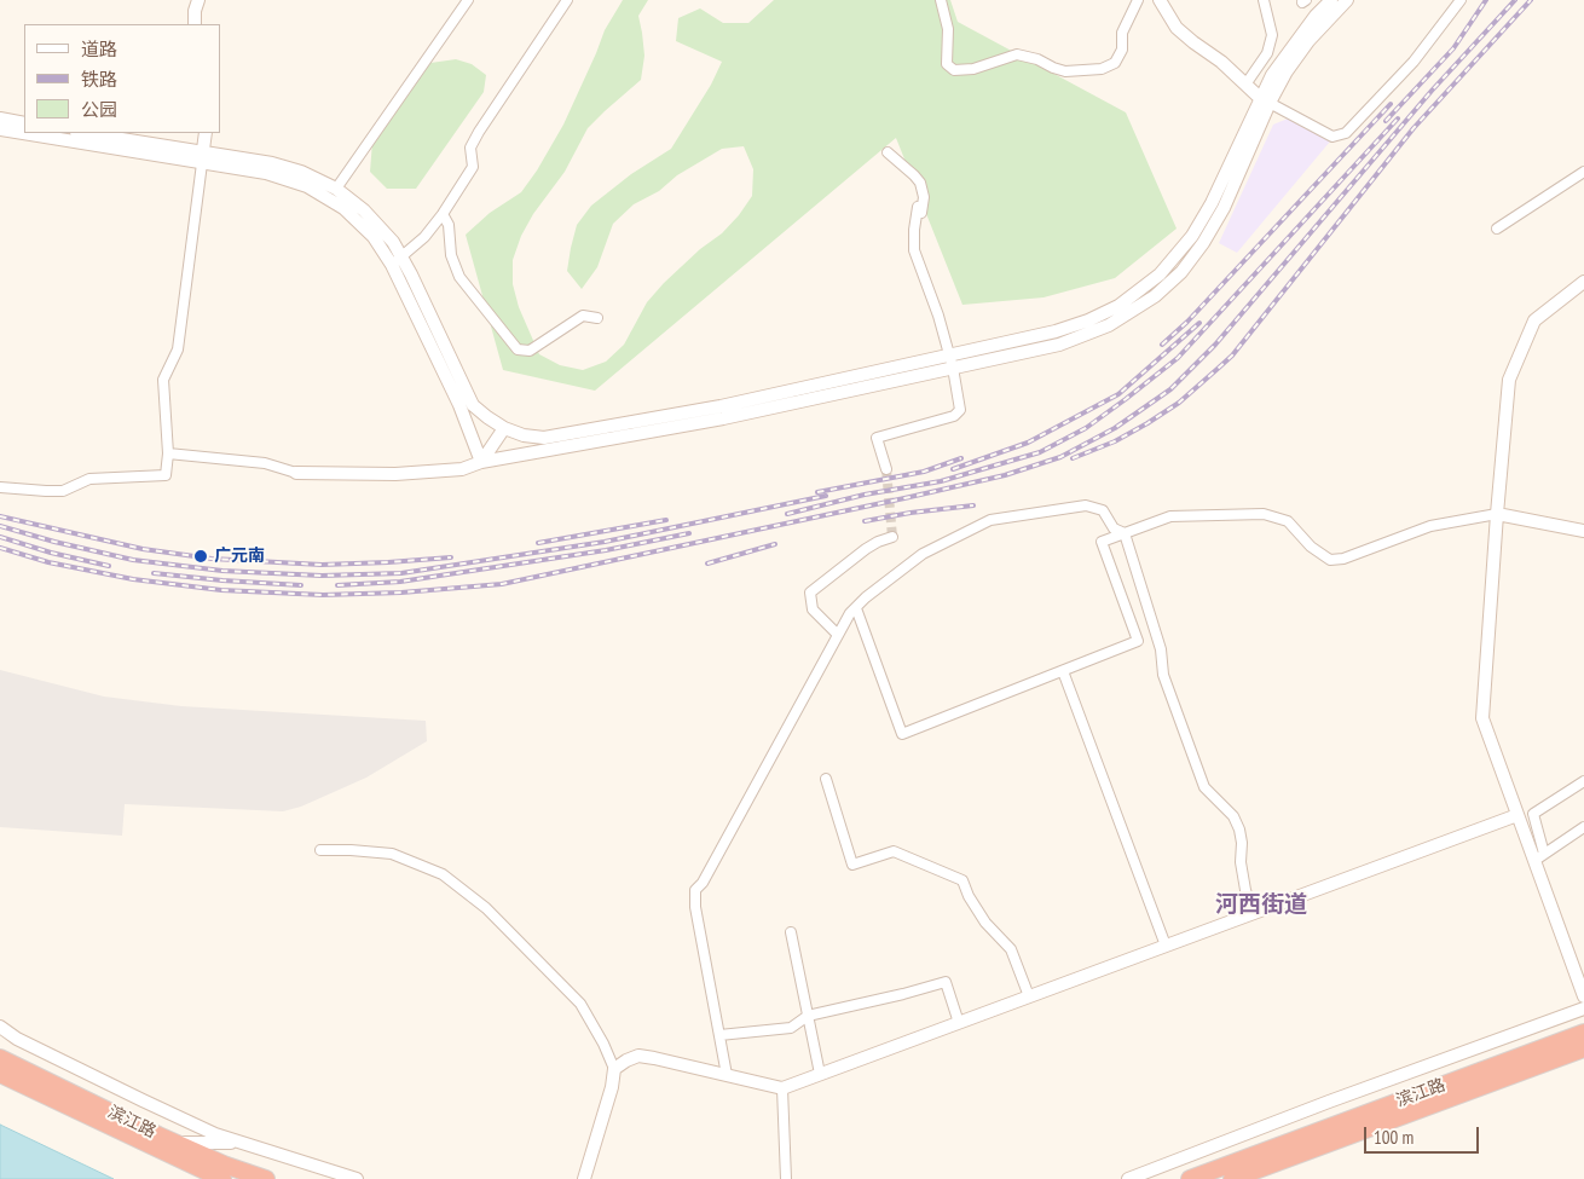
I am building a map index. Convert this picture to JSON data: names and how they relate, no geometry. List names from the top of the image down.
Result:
{
  "streets": {
    "highway": ["滨江路"]
  },
  "districts": ["河西街道"],
  "places": ["广元南"],
  "legend": ["道路", "铁路", "公园"],
  "scale_bar": "100 m"
}
